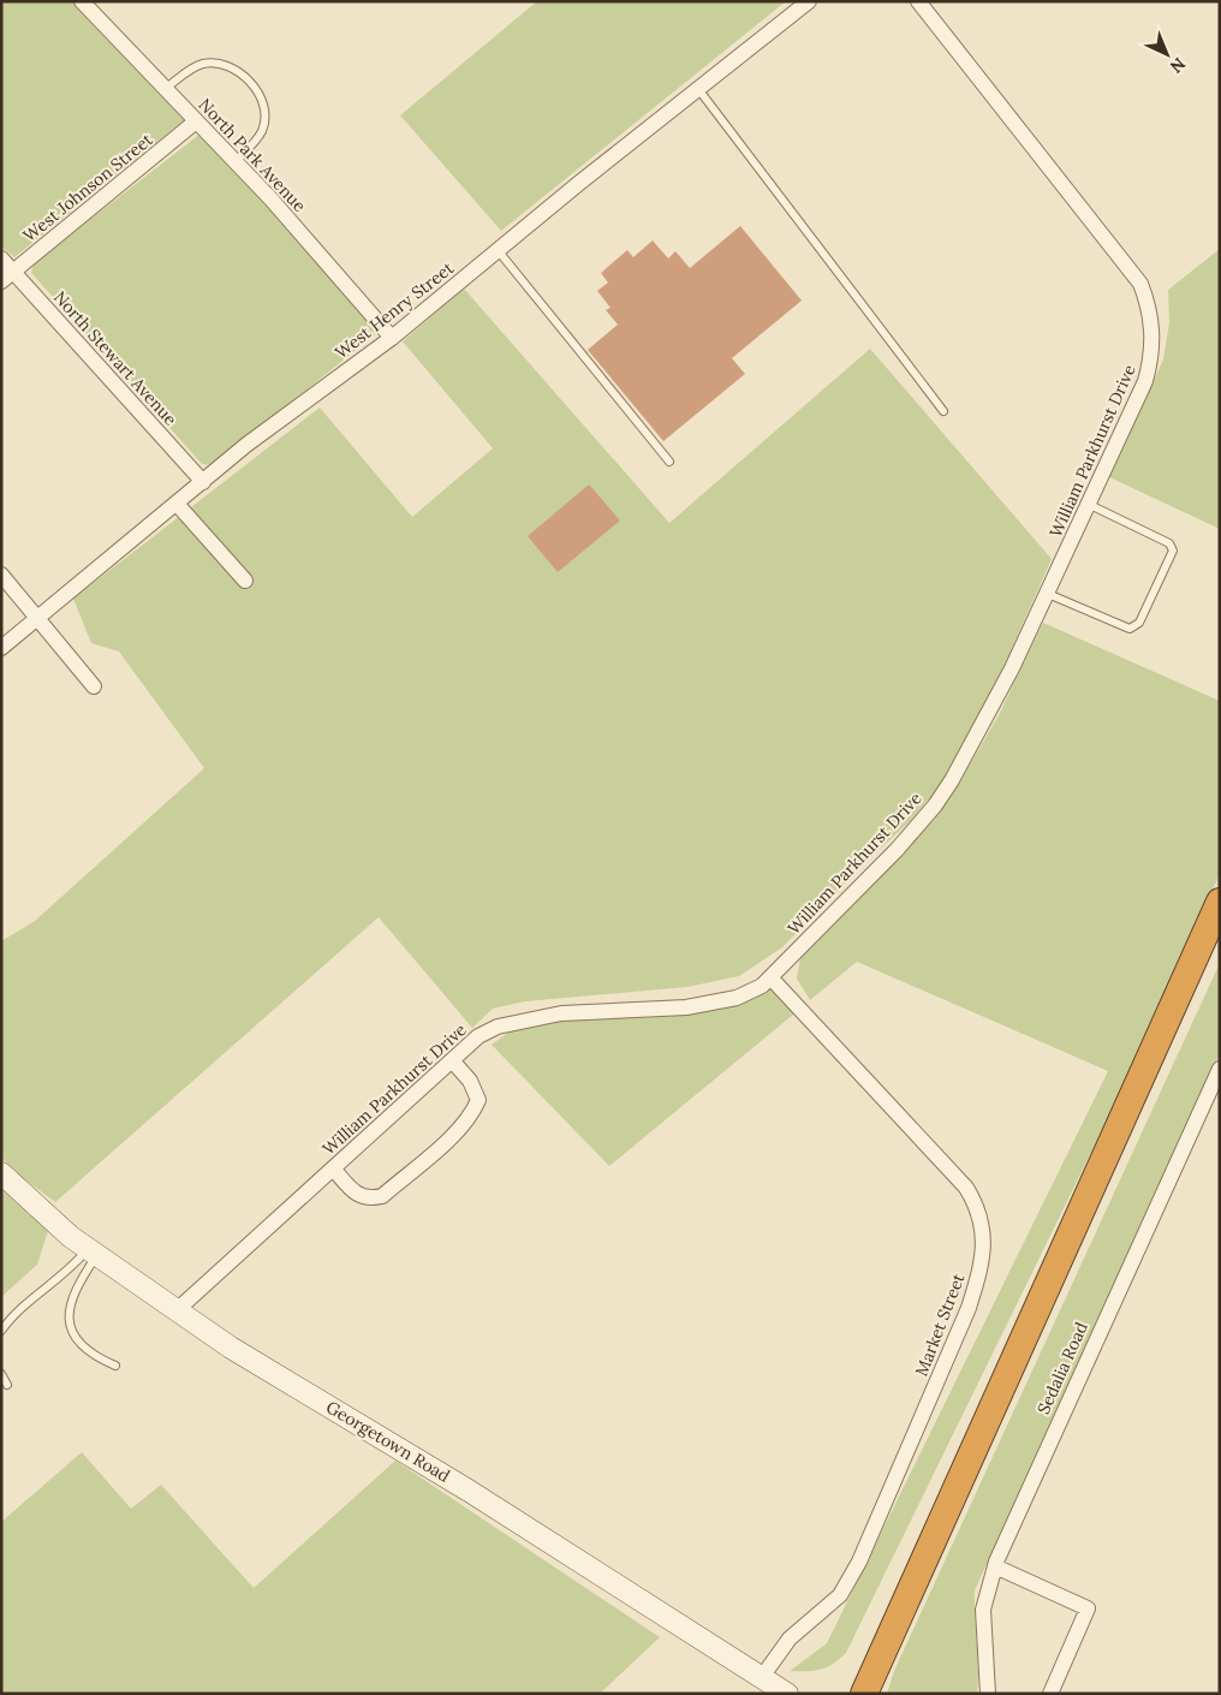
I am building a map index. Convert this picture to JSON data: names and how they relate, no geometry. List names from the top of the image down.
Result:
{
  "streets": {
    "street": [
      "North Park Avenue",
      "West Johnson Street",
      "West Henry Street",
      "North Stewart Avenue",
      "William Parkhurst Drive",
      "Market Street",
      "Sedalia Road",
      "Georgetown Road"
    ]
  },
  "crossings": [
    ["North Park Avenue", "West Johnson Street"],
    ["North Park Avenue", "West Henry Street"],
    ["West Johnson Street", "North Stewart Avenue"],
    ["West Henry Street", "North Stewart Avenue"],
    ["William Parkhurst Drive", "Market Street"],
    ["William Parkhurst Drive", "Georgetown Road"],
    ["Market Street", "Georgetown Road"]
  ],
  "north": "bottom right"
}
